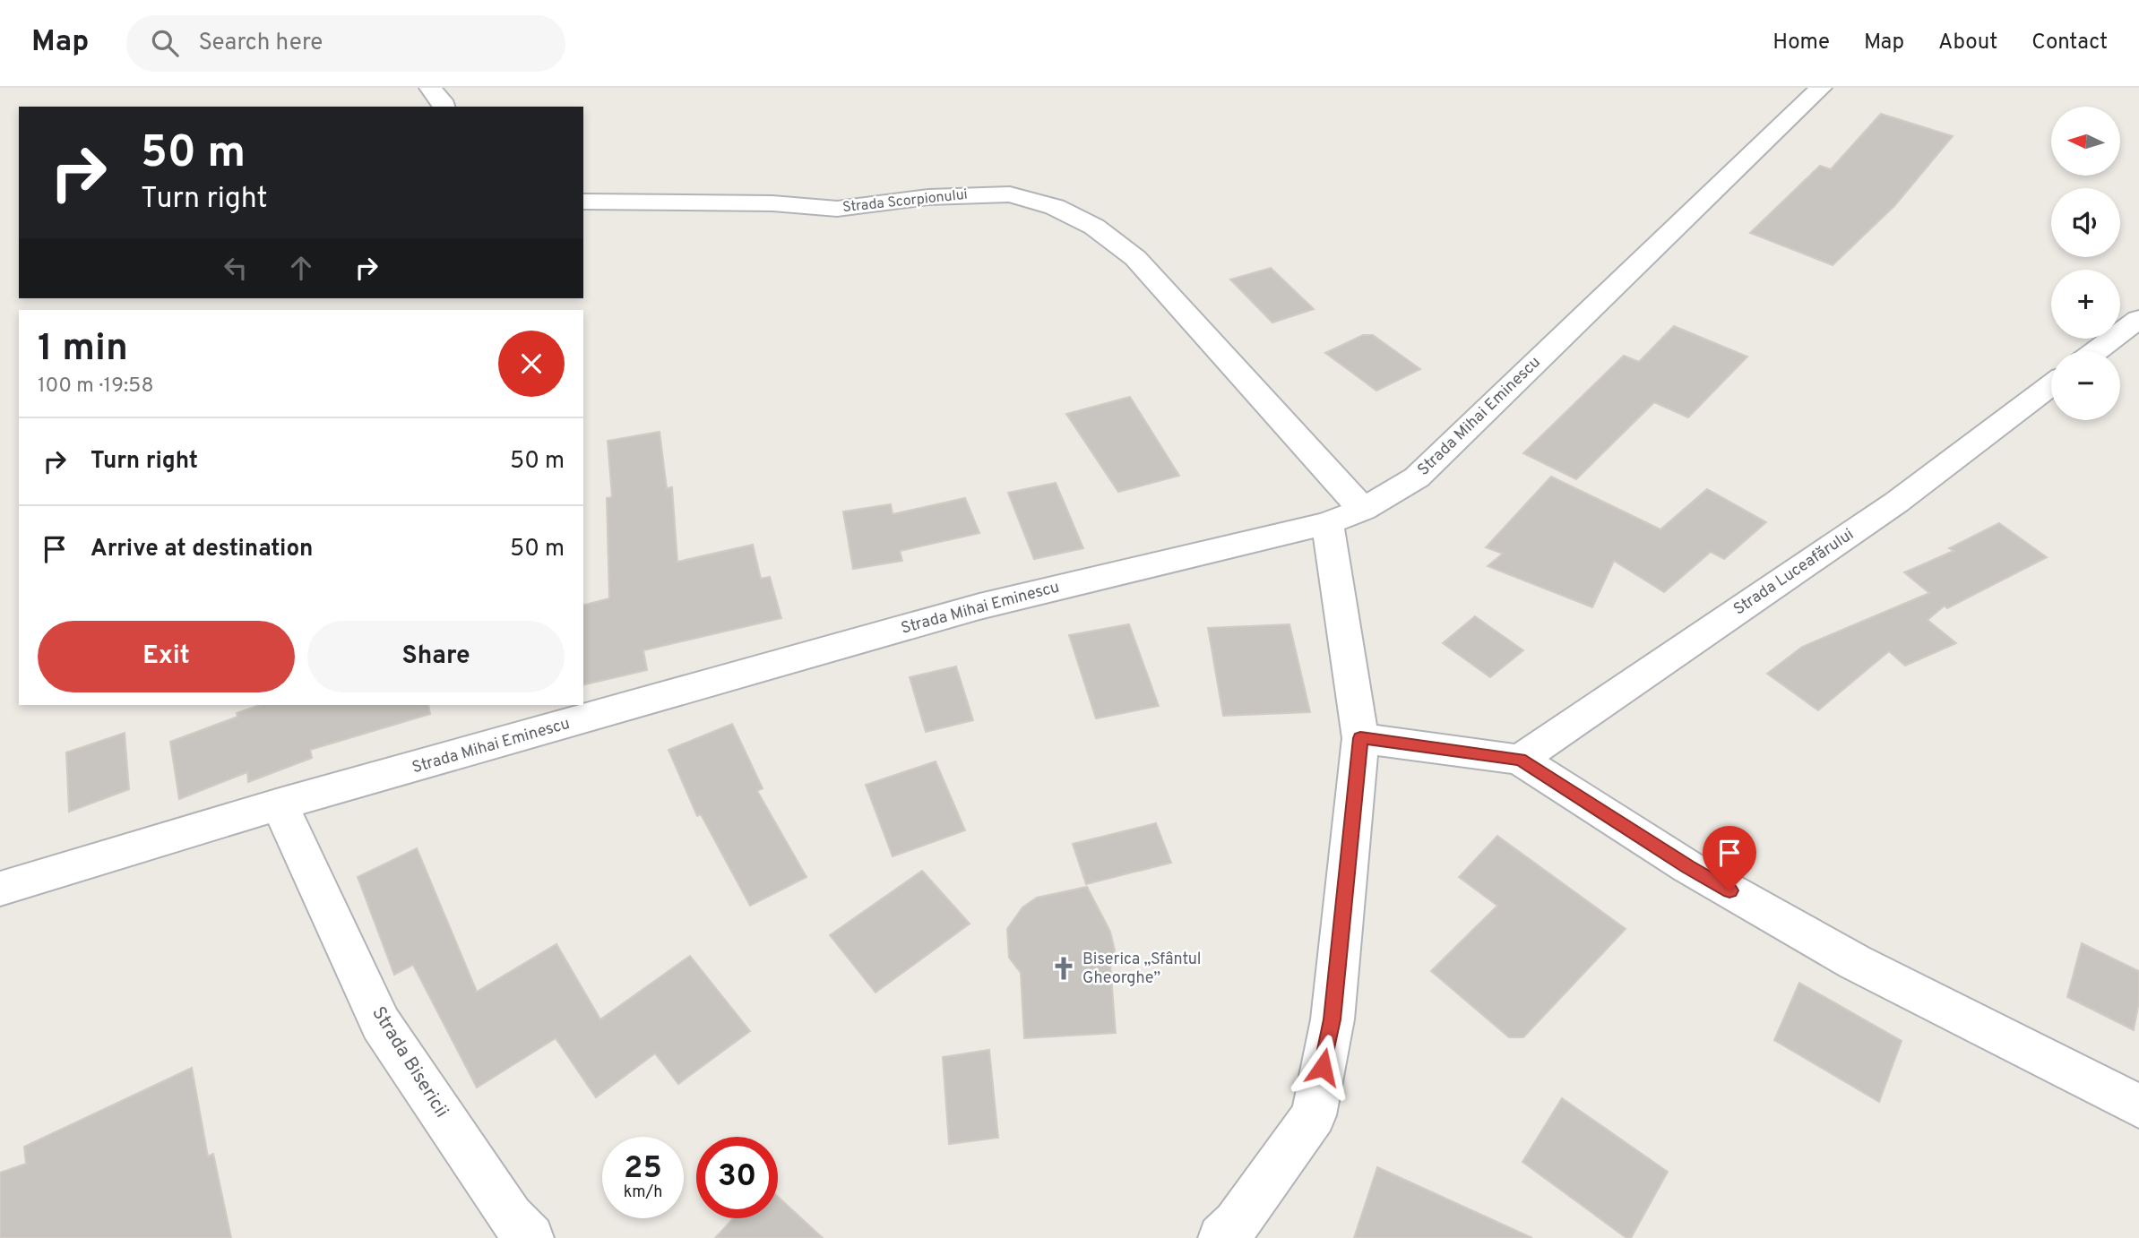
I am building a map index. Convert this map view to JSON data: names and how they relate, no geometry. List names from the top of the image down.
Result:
{
  "streets": {
    "street": [
      "Strada Scorpionului",
      "Strada Mihai Eminescu",
      "Strada Luceafărului",
      "Strada Bisericii"
    ]
  },
  "crossings": [
    ["Strada Scorpionului", "Strada Mihai Eminescu"],
    ["Strada Mihai Eminescu", "Strada Bisericii"]
  ],
  "places": {
    "church": ["Biserica „Sfântul Gheorghe”"]
  },
  "north": "left",
  "page": {
    "header": "Map",
    "search": "Search here",
    "nav": [
      "Home",
      "Map",
      "About",
      "Contact"
    ],
    "map_buttons": ["+", "−"],
    "turn": ["50 m", "Turn right"],
    "heading": ["1 min", "100 m · 19:58"],
    "list": [
      {
        "name": "Turn right",
        "value": "50 m"
      },
      {
        "name": "Arrive at destination",
        "value": "50 m"
      }
    ],
    "buttons": ["Exit", "Share"],
    "speed": "25 km/h",
    "limit": "30"
  }
}
